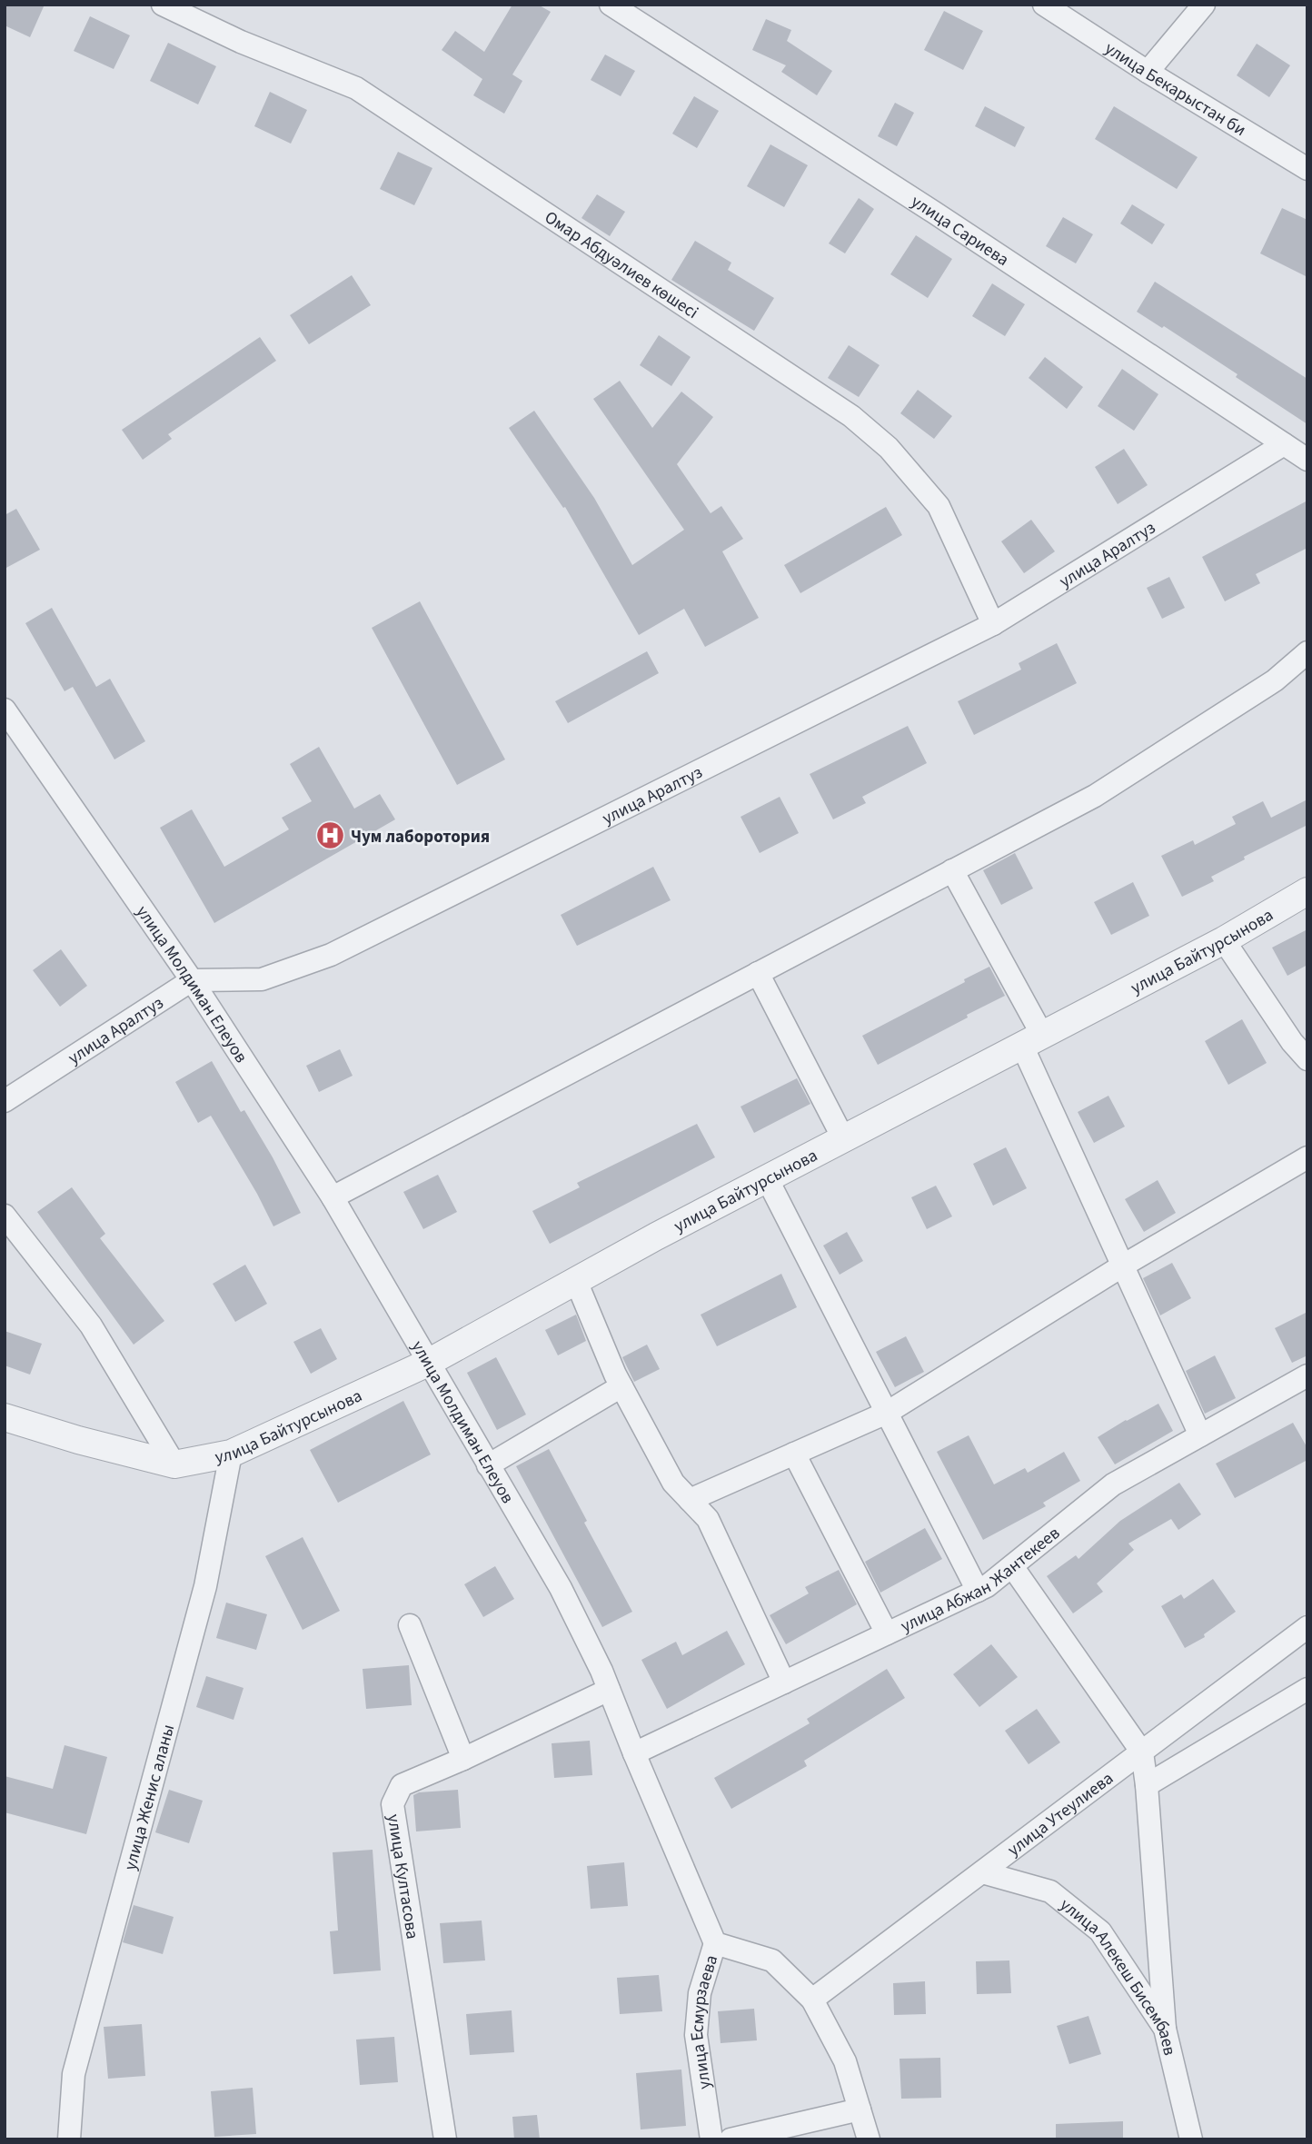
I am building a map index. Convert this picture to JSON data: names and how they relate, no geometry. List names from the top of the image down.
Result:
{
  "streets": {
    "street": [
      "улица Бекарыстан би",
      "улица Сариева",
      "Омар Абдуәлиев көшесі",
      "улица Аралтуз",
      "улица Байтурсынова",
      "улица Молдиман Елеуов",
      "улица Абжан Жантекеев",
      "улица Женис аланы",
      "улица Утеулиева",
      "улица Култасова",
      "улица Алекеш Бисембаев",
      "улица Есмурзаева"
    ]
  },
  "crossings": [
    ["улица Сариева", "улица Аралтуз"],
    ["Омар Абдуәлиев көшесі", "улица Аралтуз"],
    ["улица Аралтуз", "улица Молдиман Елеуов"],
    ["улица Байтурсынова", "улица Молдиман Елеуов"],
    ["улица Байтурсынова", "улица Женис аланы"],
    ["улица Молдиман Елеуов", "улица Абжан Жантекеев"],
    ["улица Молдиман Елеуов", "улица Култасова"],
    ["улица Молдиман Елеуов", "улица Есмурзаева"],
    ["улица Утеулиева", "улица Алекеш Бисембаев"]
  ],
  "places": {
    "hospital": ["Чум лаборотория"]
  }
}
